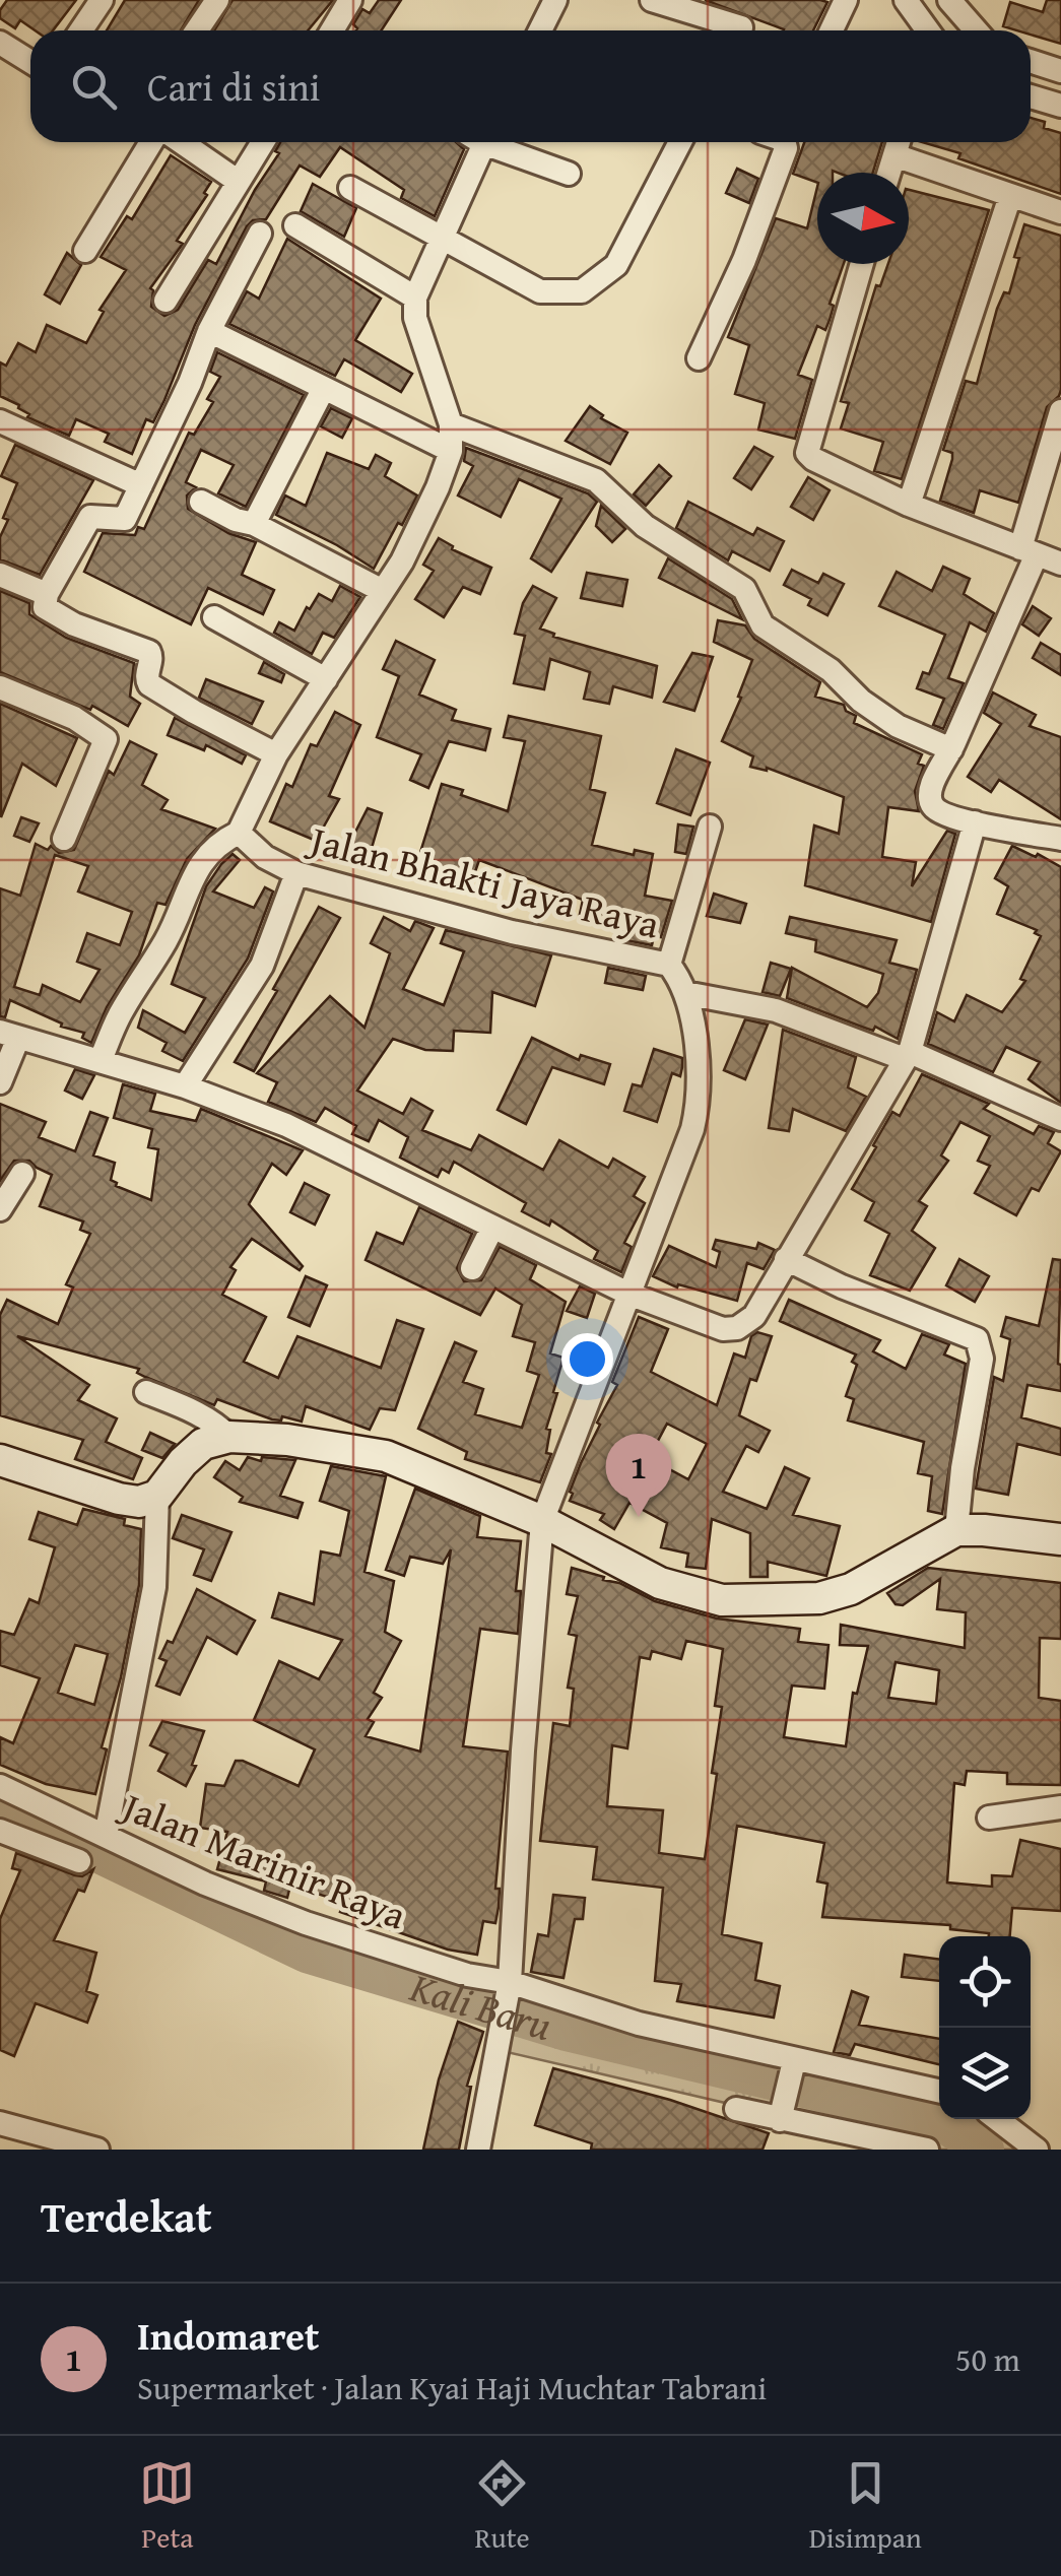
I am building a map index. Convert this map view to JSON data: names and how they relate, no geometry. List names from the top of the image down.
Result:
{
  "streets": {
    "street": ["Jalan Bhakti Jaya Raya", "Jalan Marinir Raya"]
  },
  "crossings": [
    ["Jalan Bhakti Jaya Raya", "Jalan Marinir Raya"]
  ],
  "water": ["Kali Baru"],
  "north": "right",
  "page": {
    "search": "Cari di sini",
    "pins": "1",
    "heading": "Terdekat",
    "list": [
      {
        "mark": "1",
        "name": "Indomaret",
        "note": "Supermarket · Jalan Kyai Haji Muchtar Tabrani",
        "value": "50 m"
      }
    ],
    "nav": ["Peta", "Rute", "Disimpan"]
  }
}
